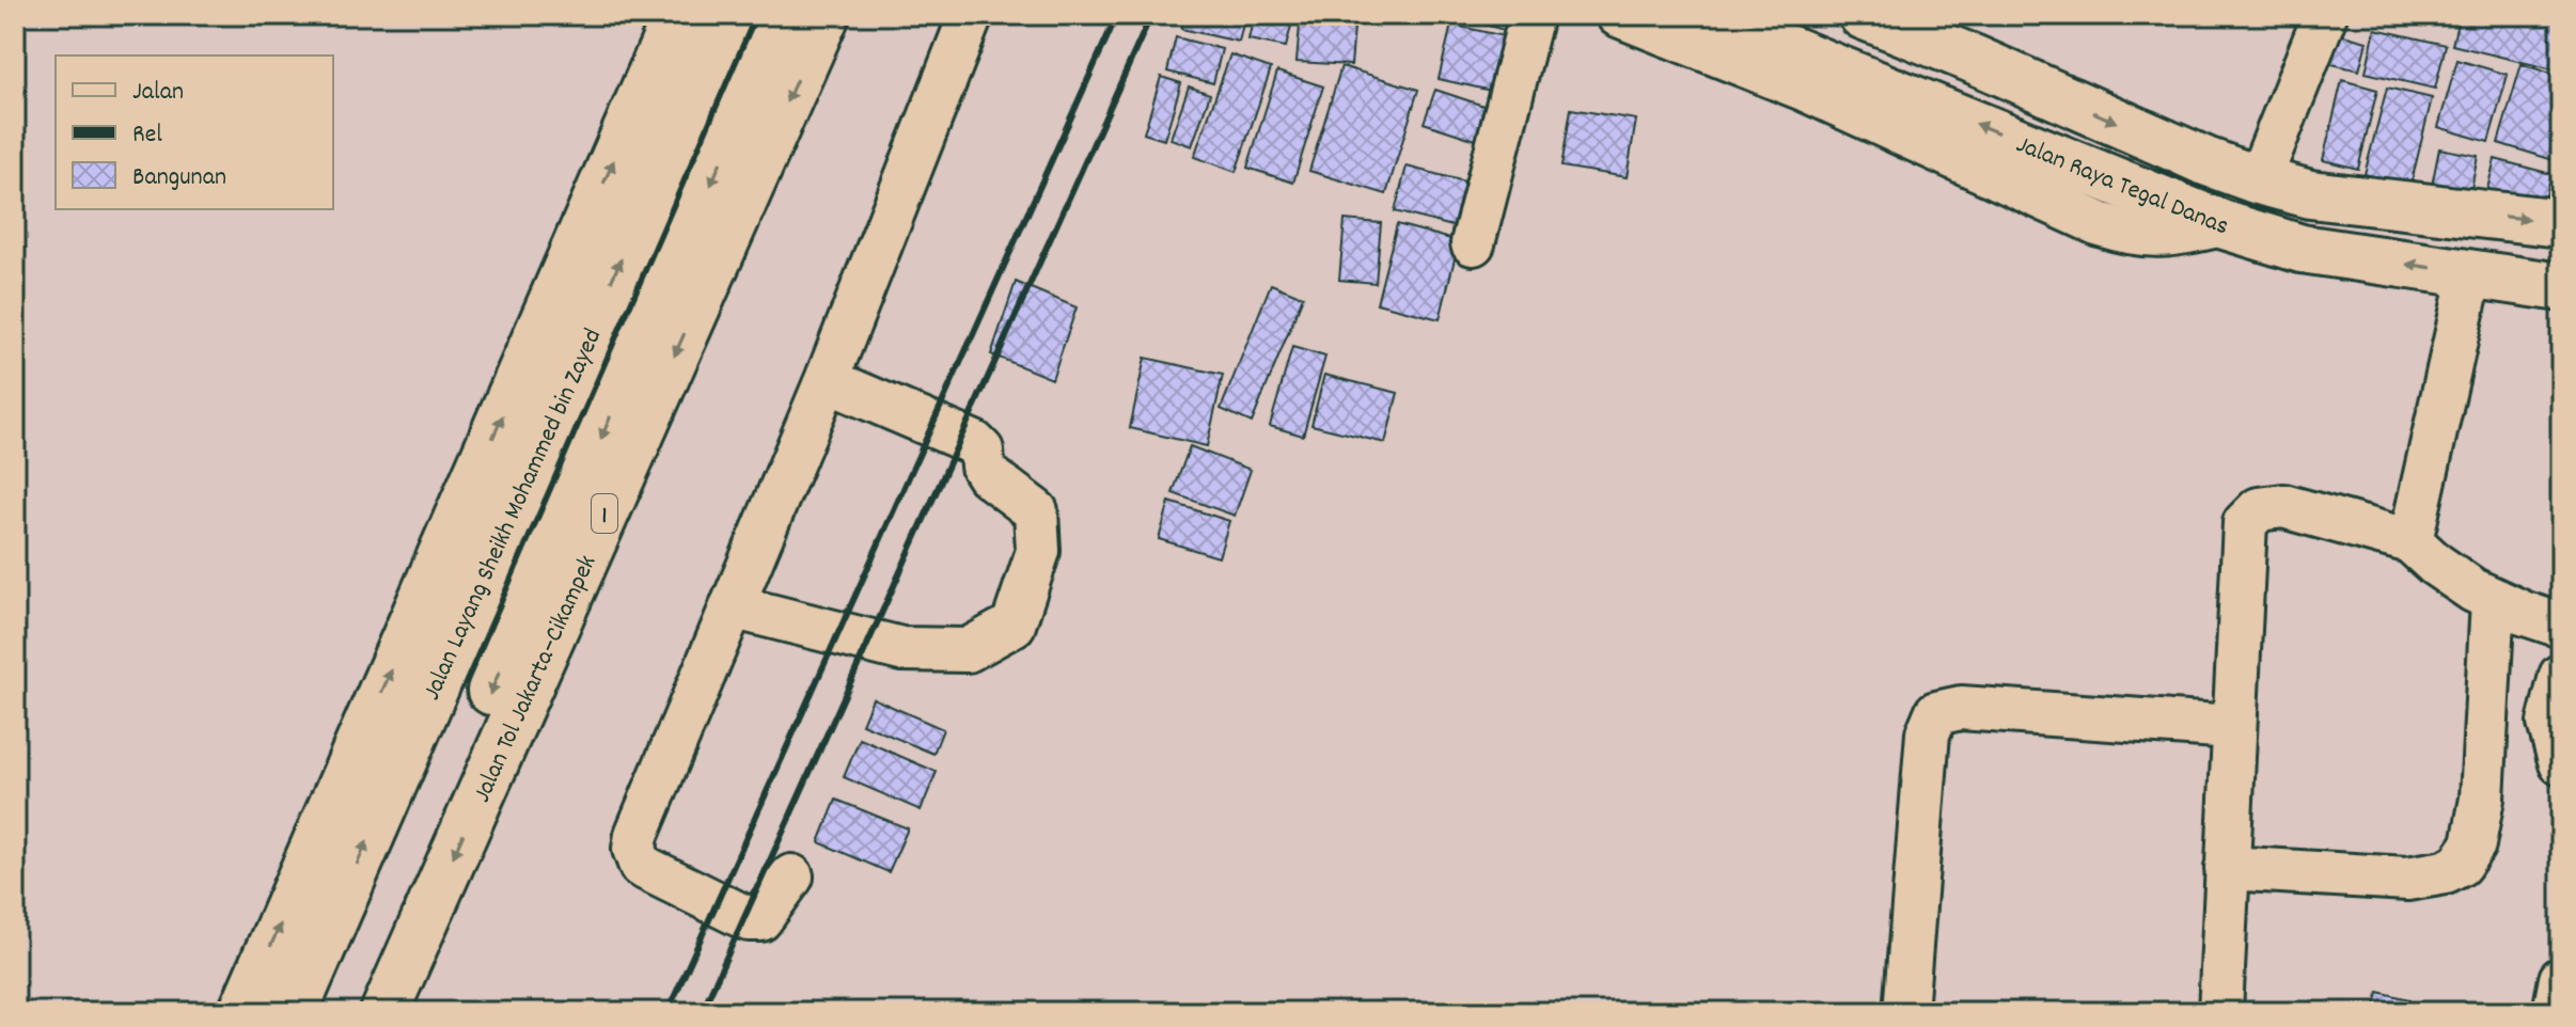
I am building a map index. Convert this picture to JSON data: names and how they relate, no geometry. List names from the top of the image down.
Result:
{
  "streets": {
    "main road": [
      "Jalan Raya Tegal Danas",
      "Jalan Layang Sheikh Mohammed bin Zayed",
      "1",
      "Jalan Tol Jakarta–Cikampek"
    ]
  },
  "legend": ["Jalan", "Rel", "Bangunan"]
}
